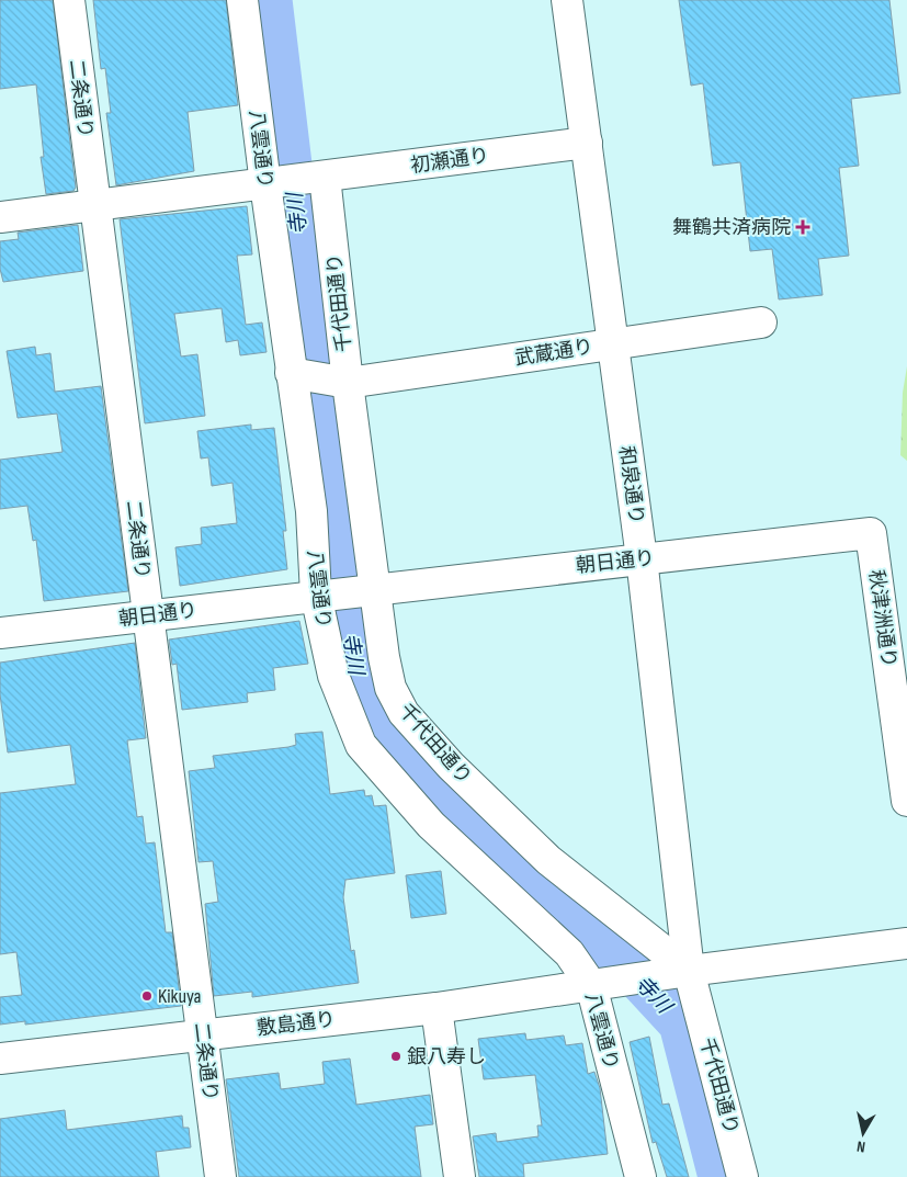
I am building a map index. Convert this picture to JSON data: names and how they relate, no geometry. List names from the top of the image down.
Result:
{
  "streets": {
    "street": [
      "二条通り",
      "八雲通り",
      "初瀬通り",
      "千代田通り",
      "武蔵通り",
      "和泉通り",
      "朝日通り",
      "秋津洲通り",
      "敷島通り"
    ]
  },
  "crossings": [
    ["二条通り", "朝日通り"],
    ["二条通り", "敷島通り"],
    ["八雲通り", "初瀬通り"],
    ["八雲通り", "朝日通り"],
    ["八雲通り", "敷島通り"],
    ["初瀬通り", "千代田通り"],
    ["初瀬通り", "和泉通り"],
    ["千代田通り", "武蔵通り"],
    ["千代田通り", "和泉通り"],
    ["千代田通り", "朝日通り"],
    ["千代田通り", "敷島通り"],
    ["武蔵通り", "和泉通り"],
    ["和泉通り", "朝日通り"],
    ["和泉通り", "敷島通り"],
    ["朝日通り", "秋津洲通り"]
  ],
  "water": ["寺川"],
  "places": {
    "health": ["舞鶴共済病院"],
    "other": ["Kikuya", "銀八寿し"]
  },
  "north": "bottom"
}
